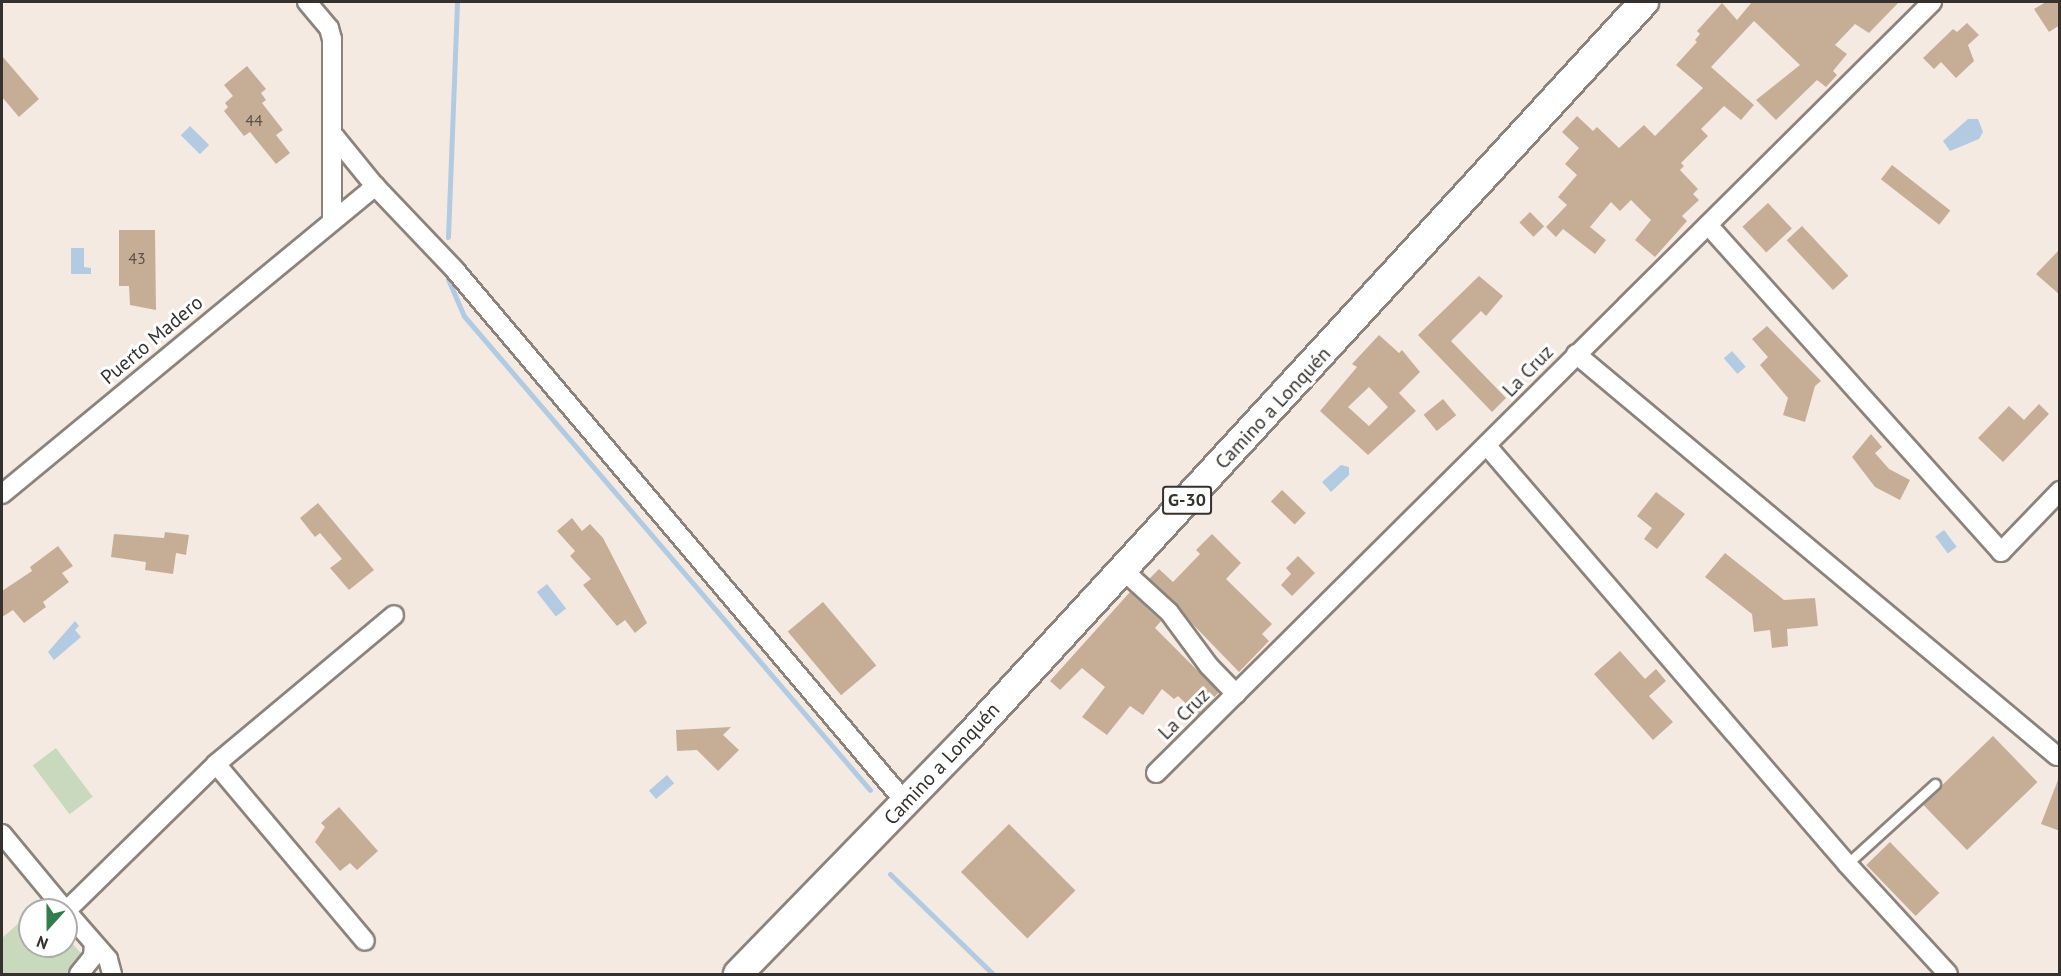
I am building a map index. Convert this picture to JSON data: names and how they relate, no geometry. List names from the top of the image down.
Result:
{
  "streets": {
    "main road": ["Camino a Lonquén", "G-30"],
    "street": ["Puerto Madero", "La Cruz"]
  },
  "house_numbers": ["44", "43"],
  "north": "bottom"
}
